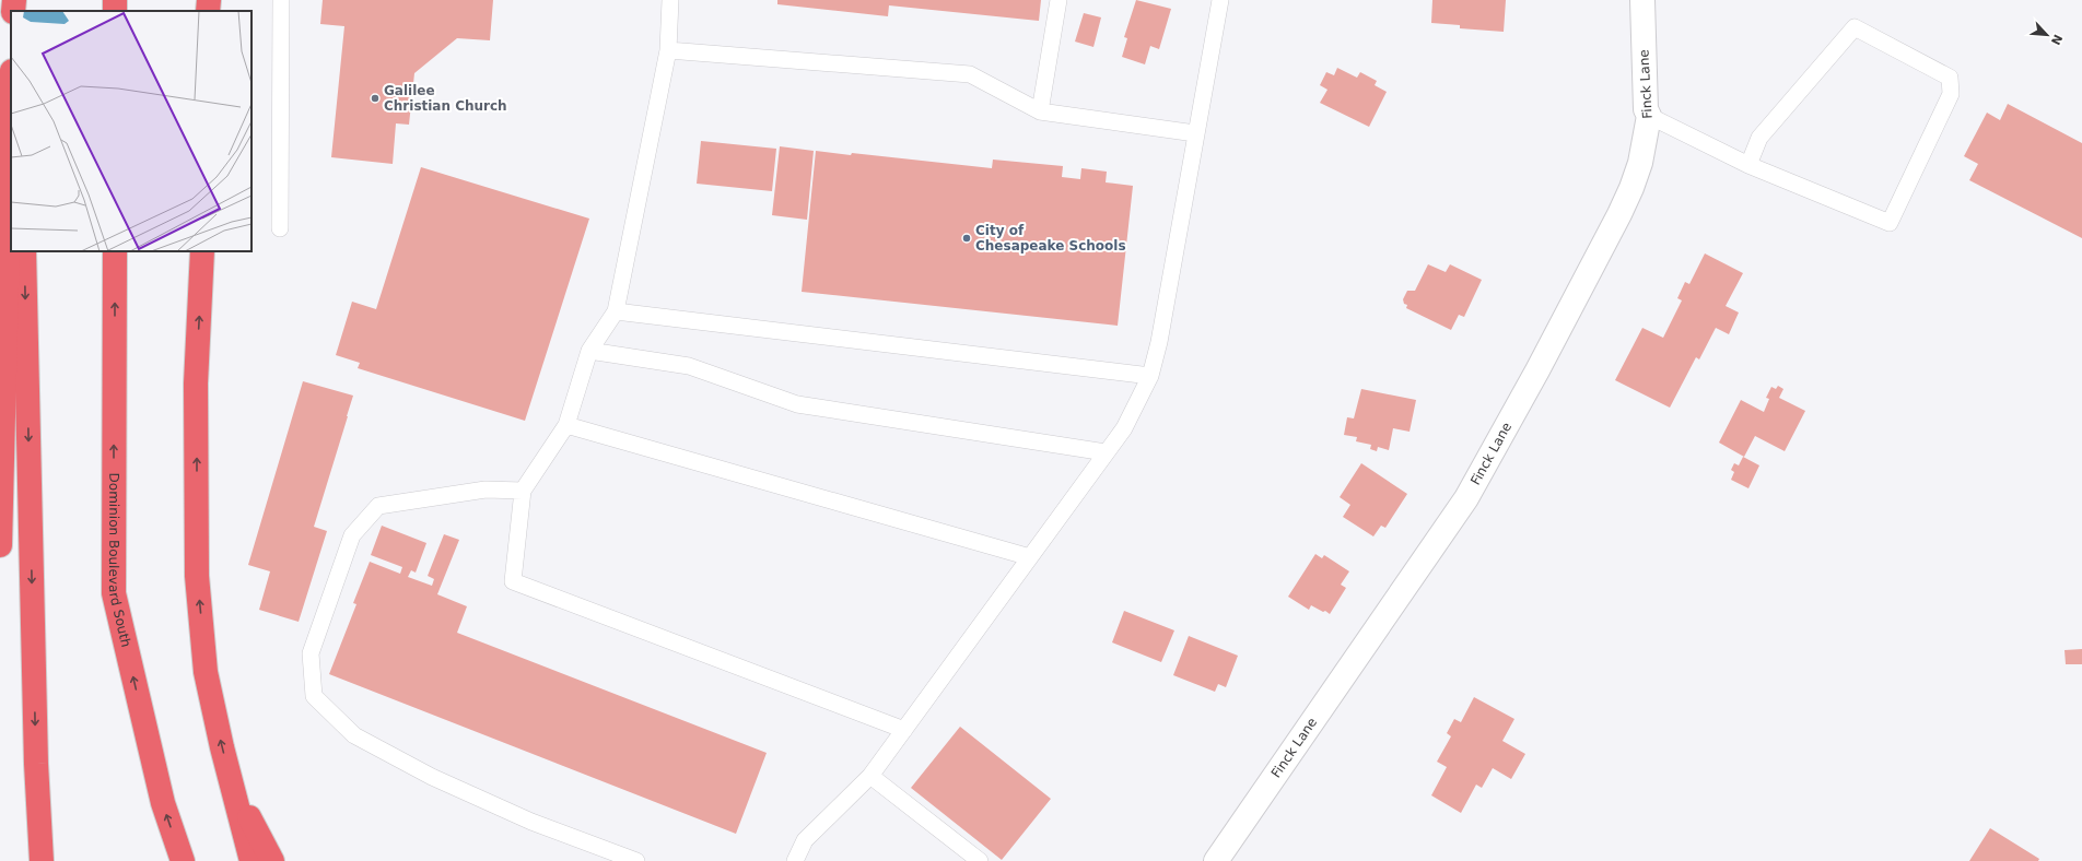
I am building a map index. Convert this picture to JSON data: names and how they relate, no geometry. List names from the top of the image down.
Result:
{
  "streets": {
    "highway": ["Dominion Boulevard South"],
    "street": ["Finck Lane"]
  },
  "places": ["Galilee Christian Church", "City of Chesapeake Schools"],
  "north": "bottom right"
}
